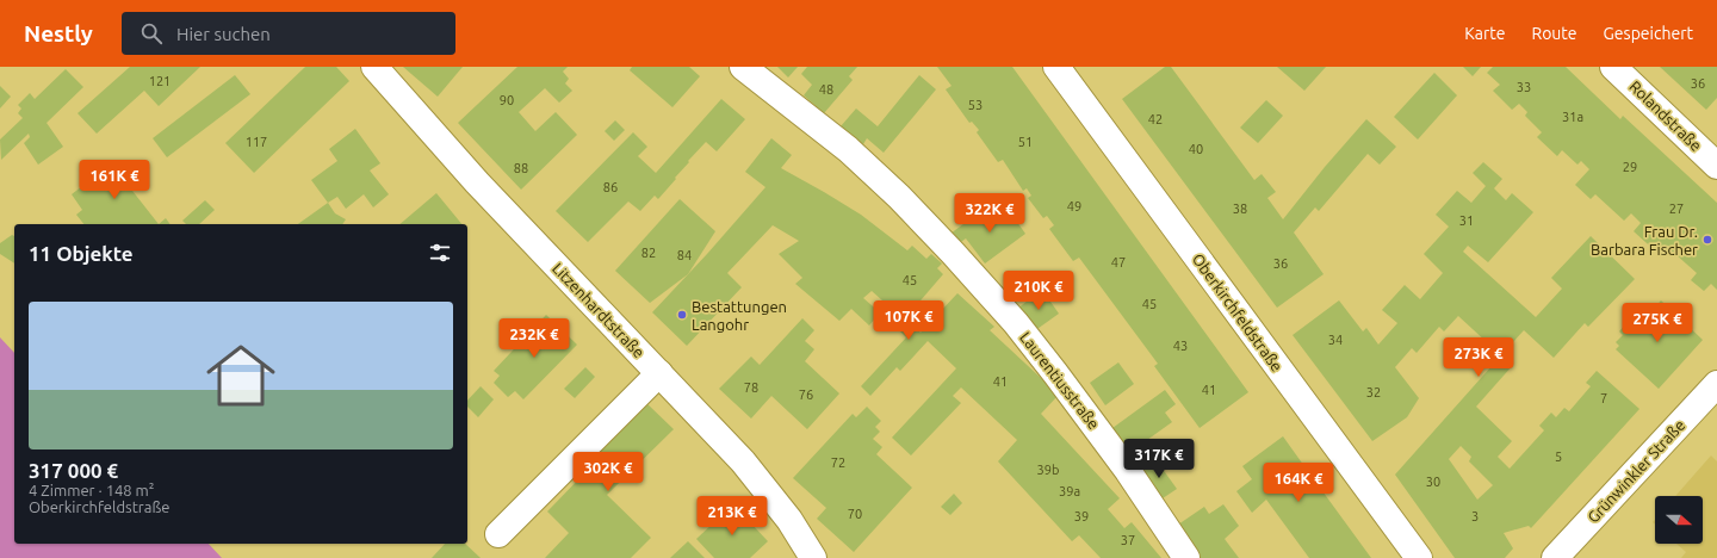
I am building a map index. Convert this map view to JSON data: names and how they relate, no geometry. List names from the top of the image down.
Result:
{
  "streets": {
    "street": [
      "Rolandstraße",
      "Litzenhardtstraße",
      "Oberkirchfeldstraße",
      "Laurentiusstraße",
      "Grünwinkler Straße"
    ]
  },
  "places": ["Frau Dr. Barbara Fischer", "Bestattungen Langohr"],
  "house_numbers": [
    "121",
    "36",
    "33",
    "48",
    "90",
    "53",
    "31a",
    "42",
    "117",
    "51",
    "40",
    "29",
    "88",
    "86",
    "49",
    "38",
    "27",
    "31",
    "82",
    "84",
    "47",
    "36",
    "45",
    "45",
    "34",
    "43",
    "41",
    "78",
    "41",
    "32",
    "76",
    "7",
    "5",
    "72",
    "39b",
    "30",
    "39a",
    "70",
    "39",
    "3",
    "37"
  ],
  "north": "right",
  "page": {
    "header": "Nestly",
    "search": "Hier suchen",
    "nav": ["Karte", "Route", "Gespeichert"],
    "price": [
      "161K €",
      "322K €",
      "210K €",
      "107K €",
      "275K €",
      "232K €",
      "273K €",
      "317K €",
      "302K €",
      "164K €",
      "213K €"
    ],
    "heading": "11 Objekte",
    "list": [
      {
        "name": "317 000 €",
        "note": "4 Zimmer · 148 m² · Oberkirchfeldstraße"
      }
    ]
  }
}
